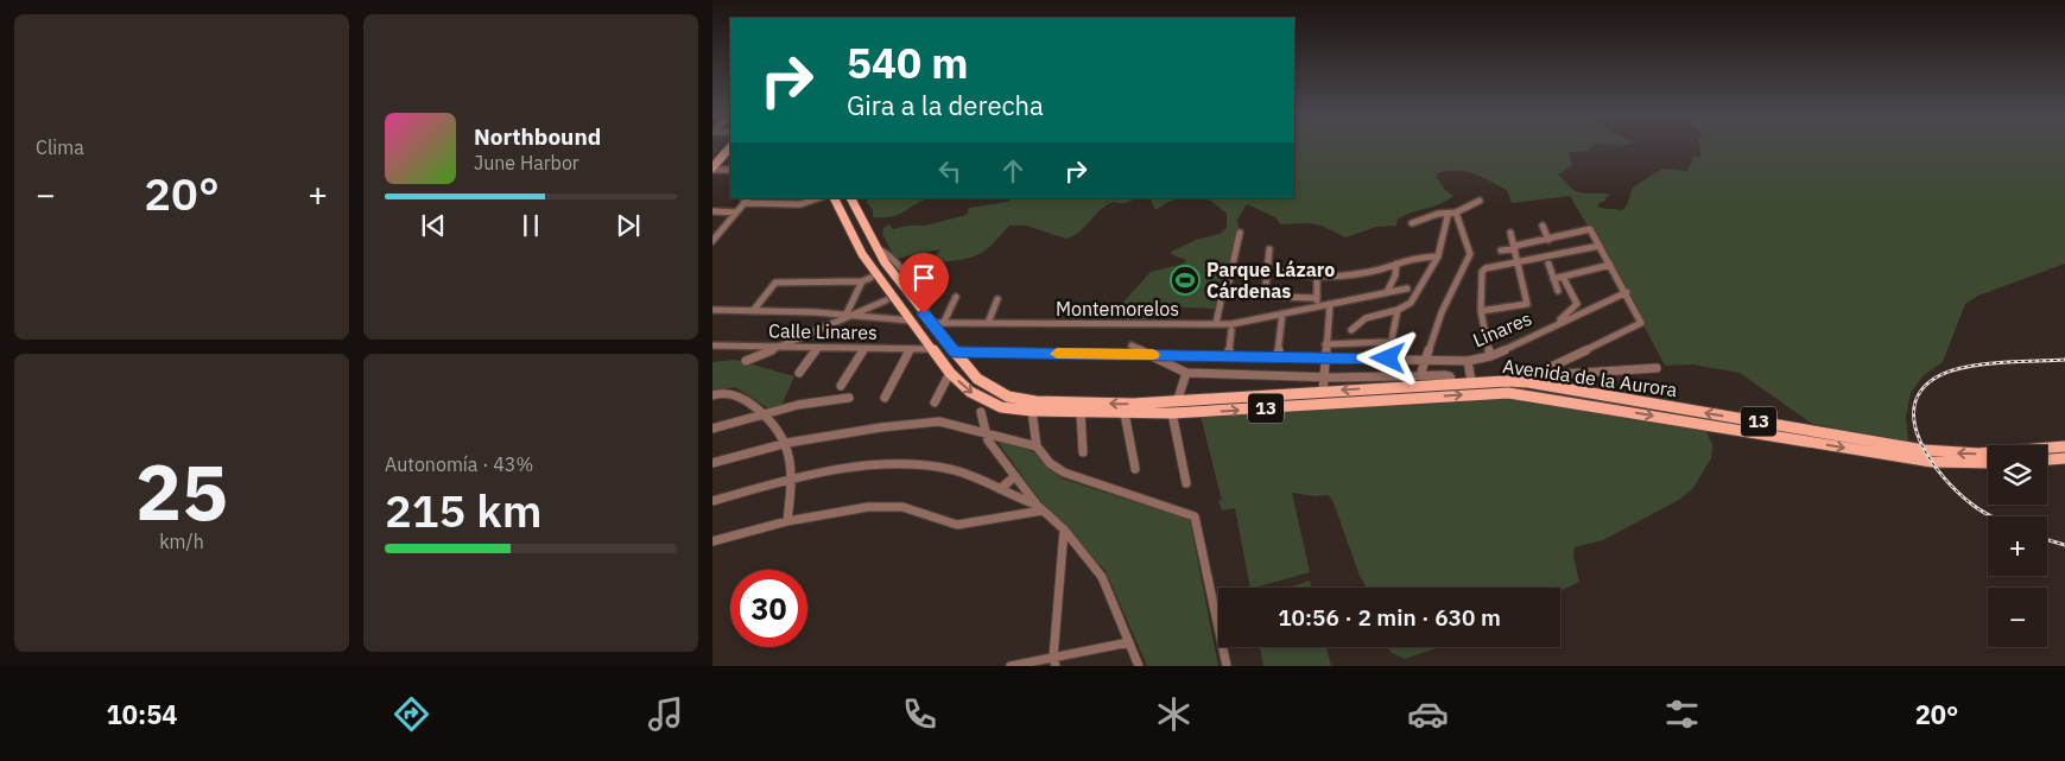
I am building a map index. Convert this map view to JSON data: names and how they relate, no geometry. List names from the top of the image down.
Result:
{
  "streets": {
    "main road": ["Avenida de la Aurora", "13"],
    "street": ["Montemorelos", "Linares", "Calle Linares"]
  },
  "crossings": [
    ["Montemorelos", "13"],
    ["Linares", "13"],
    ["Calle Linares", "13"],
    ["Avenida de la Aurora", "13"]
  ],
  "places": {
    "sports": ["Parque Lázaro Cárdenas"]
  },
  "page": {
    "tile": [
      "Clima",
      ["25", "km/h"],
      ["Autonomía · 43%", "215 km"]
    ],
    "turn": ["540 m", "Gira a la derecha"],
    "song": ["Northbound", "June Harbor"],
    "heat": ["−", "20°", "+"],
    "map_buttons": ["+", "−"],
    "limit": "30",
    "trip": "10:56 · 2 min · 630 m",
    "tabs": ["10:54", "20°"]
  }
}
